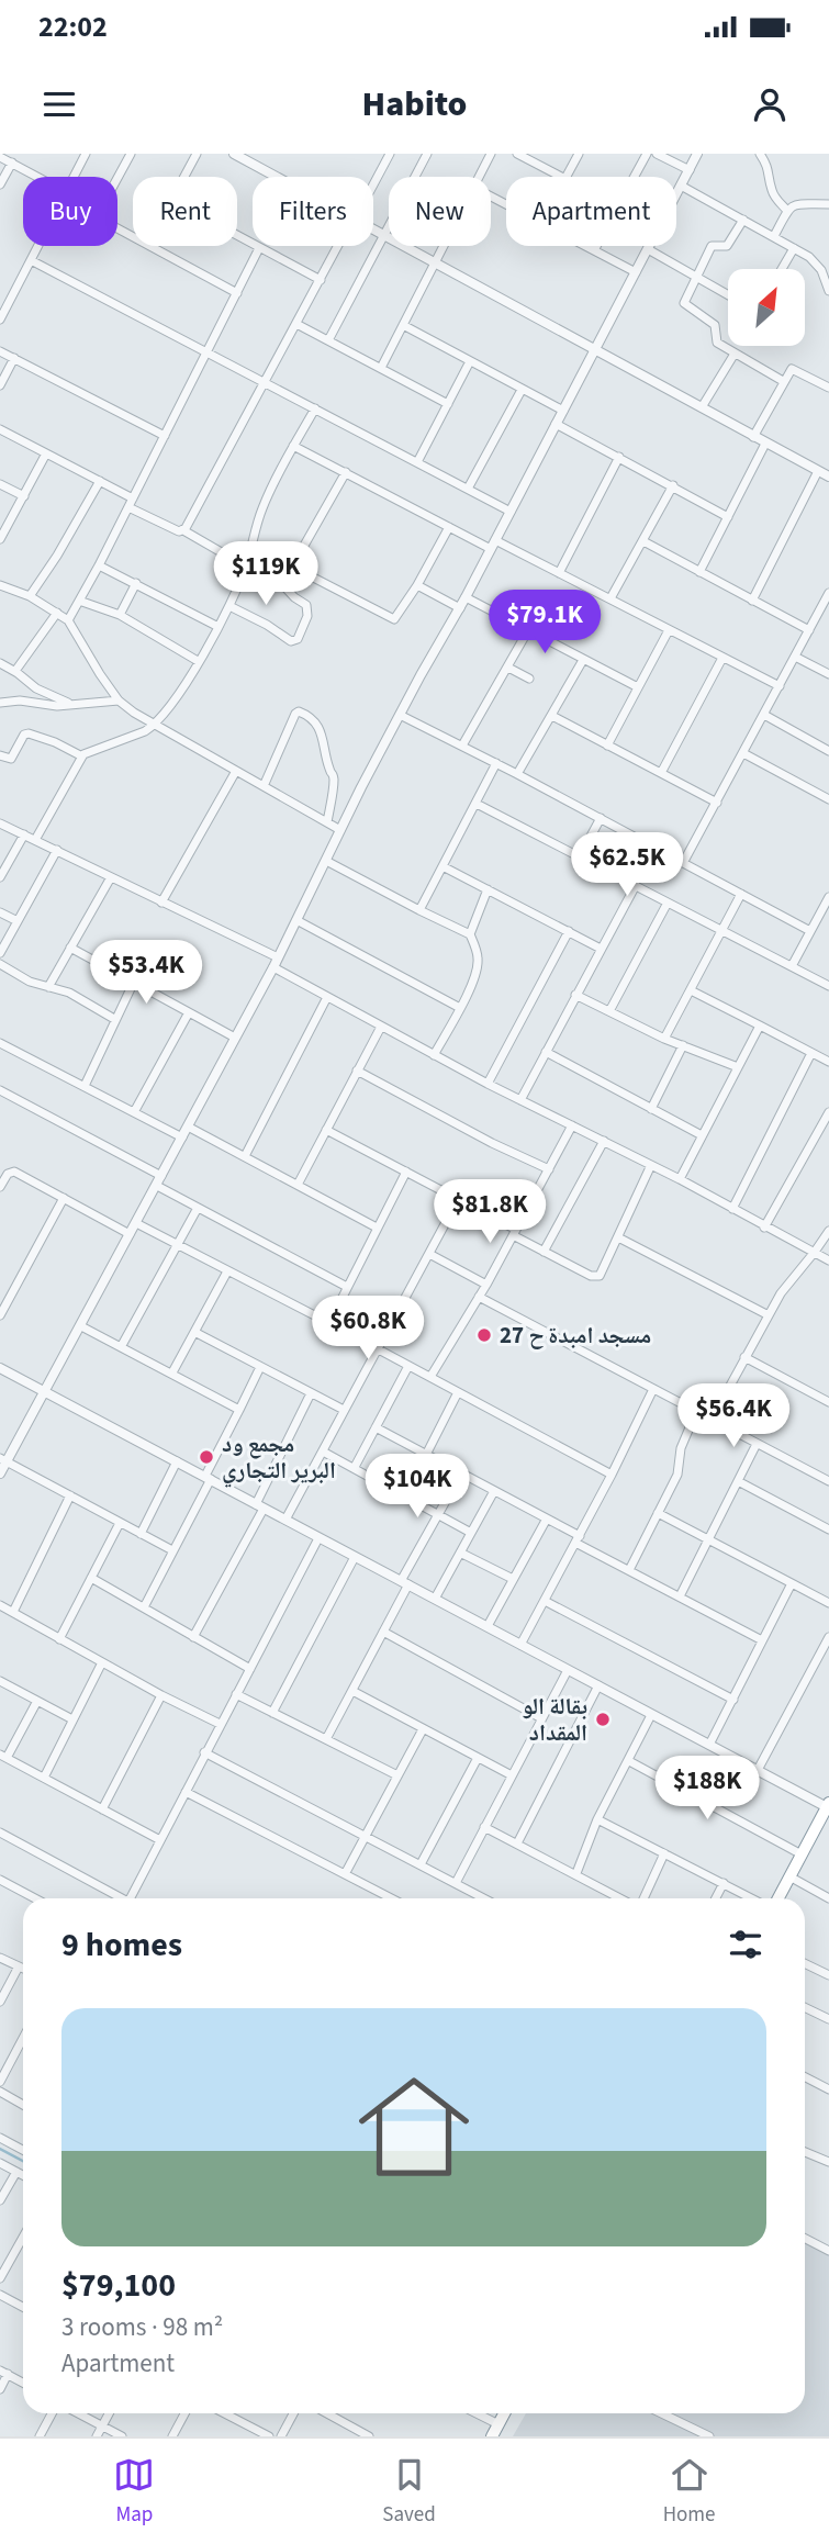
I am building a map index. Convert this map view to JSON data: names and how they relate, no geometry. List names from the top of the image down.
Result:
{
  "places": ["مسجد امبدة ح 27", "مجمع ود البرير التجاري", "بقالة الو المقداد"],
  "north": "top right",
  "page": {
    "status": "22:02",
    "header": "Habito",
    "chip": [
      "Buy",
      "Rent",
      "Filters",
      "New",
      "Apartment"
    ],
    "price": [
      "$119K",
      "$79.1K",
      "$62.5K",
      "$53.4K",
      "$81.8K",
      "$60.8K",
      "$56.4K",
      "$104K",
      "$188K"
    ],
    "heading": "9 homes",
    "list": [
      {
        "name": "$79,100",
        "note": "3 rooms · 98 m² · Apartment"
      }
    ],
    "tabs": ["Map", "Saved", "Home"]
  }
}
